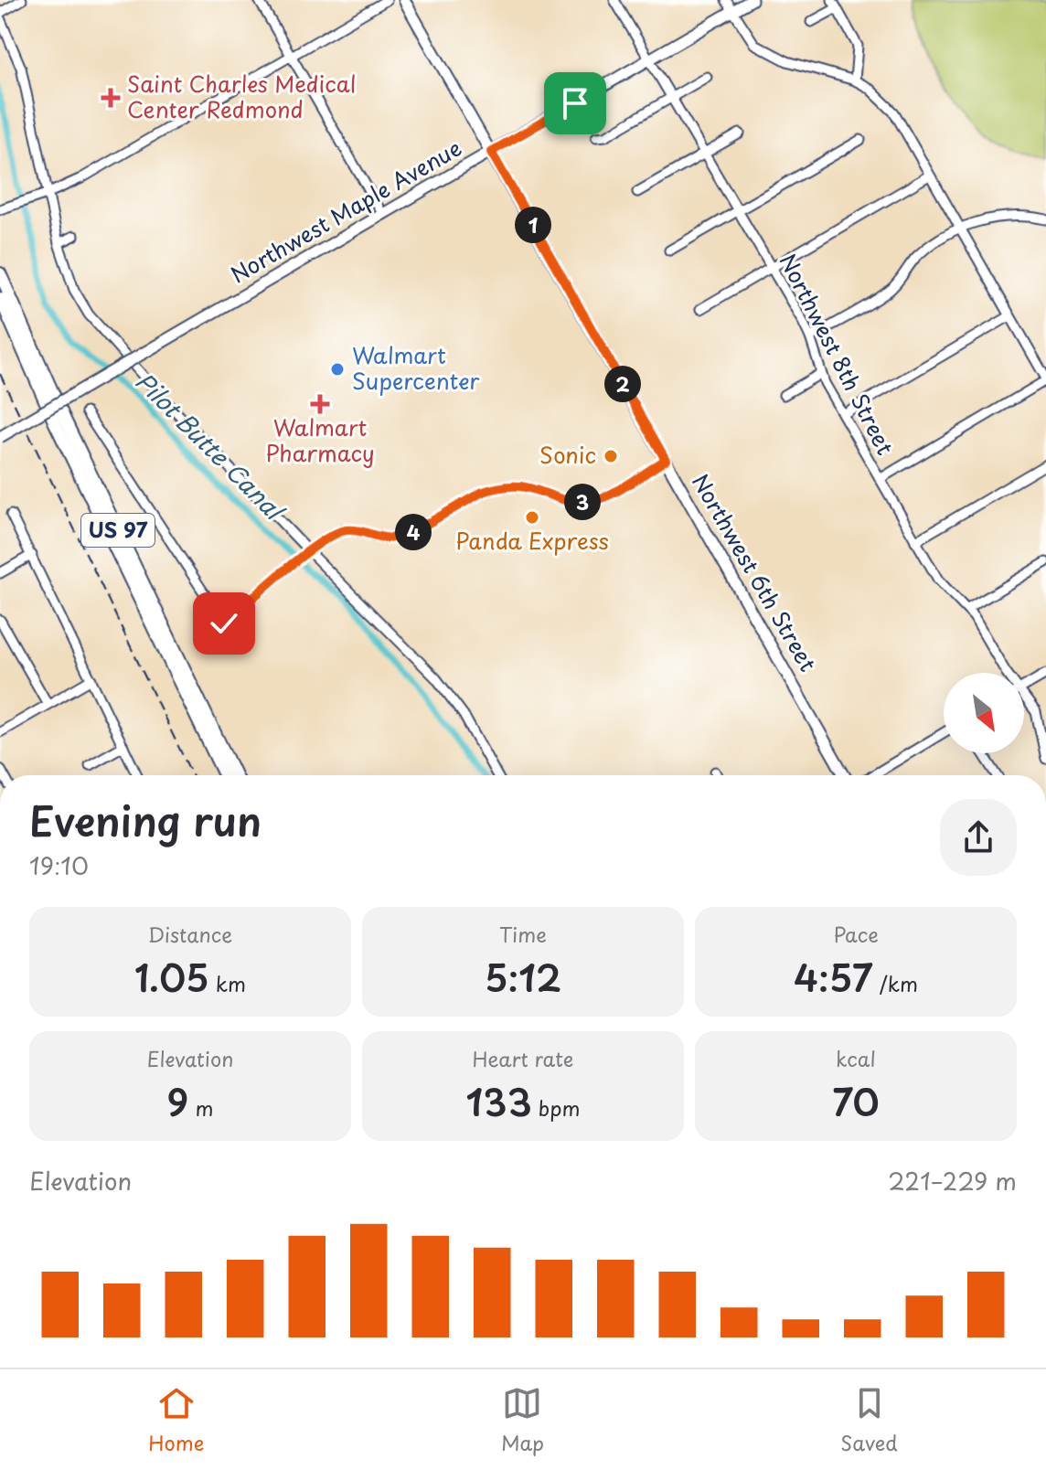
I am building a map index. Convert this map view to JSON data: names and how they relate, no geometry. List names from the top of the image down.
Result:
{
  "streets": {
    "highway": ["US 97"],
    "main road": ["Northwest Maple Avenue", "Northwest 6th Street"],
    "street": ["Northwest 8th Street"]
  },
  "crossings": [
    ["Northwest Maple Avenue", "Northwest 8th Street"],
    ["Northwest Maple Avenue", "Northwest 6th Street"]
  ],
  "water": ["Pilot Butte Canal"],
  "places": {
    "health": ["Saint Charles Medical Center Redmond", "Walmart Pharmacy"],
    "other": ["Walmart Supercenter", "Sonic", "Panda Express"]
  },
  "north": "bottom right",
  "page": {
    "pins": [
      "1",
      "2",
      "3",
      "4"
    ],
    "heading": ["Evening run", "19:10"],
    "stats": [
      ["Distance", "1.05 km"],
      ["Time", "5:12"],
      ["Pace", "4:57 /km"],
      ["Elevation", "9 m"],
      ["Heart rate", "133 bpm"],
      ["kcal", "70"]
    ],
    "chart": ["Elevation", "221–229 m"],
    "tabs": ["Home", "Map", "Saved"]
  }
}
